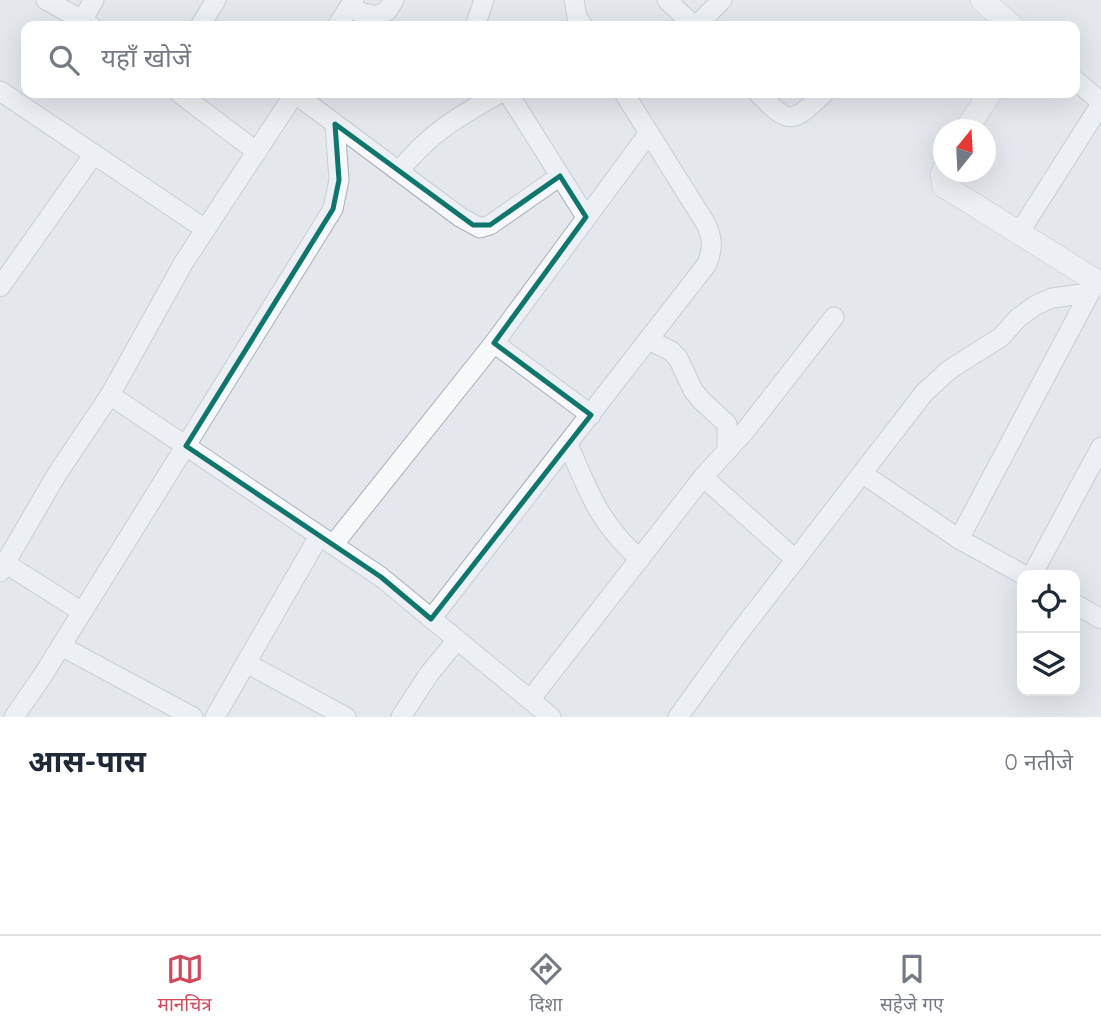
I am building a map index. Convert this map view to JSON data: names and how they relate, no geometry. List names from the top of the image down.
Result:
{
  "north": "top",
  "page": {
    "search": "यहाँ खोजें",
    "heading": ["आस-पास", "0 नतीजे"],
    "nav": ["मानचित्र", "दिशा", "सहेजे गए"]
  }
}
